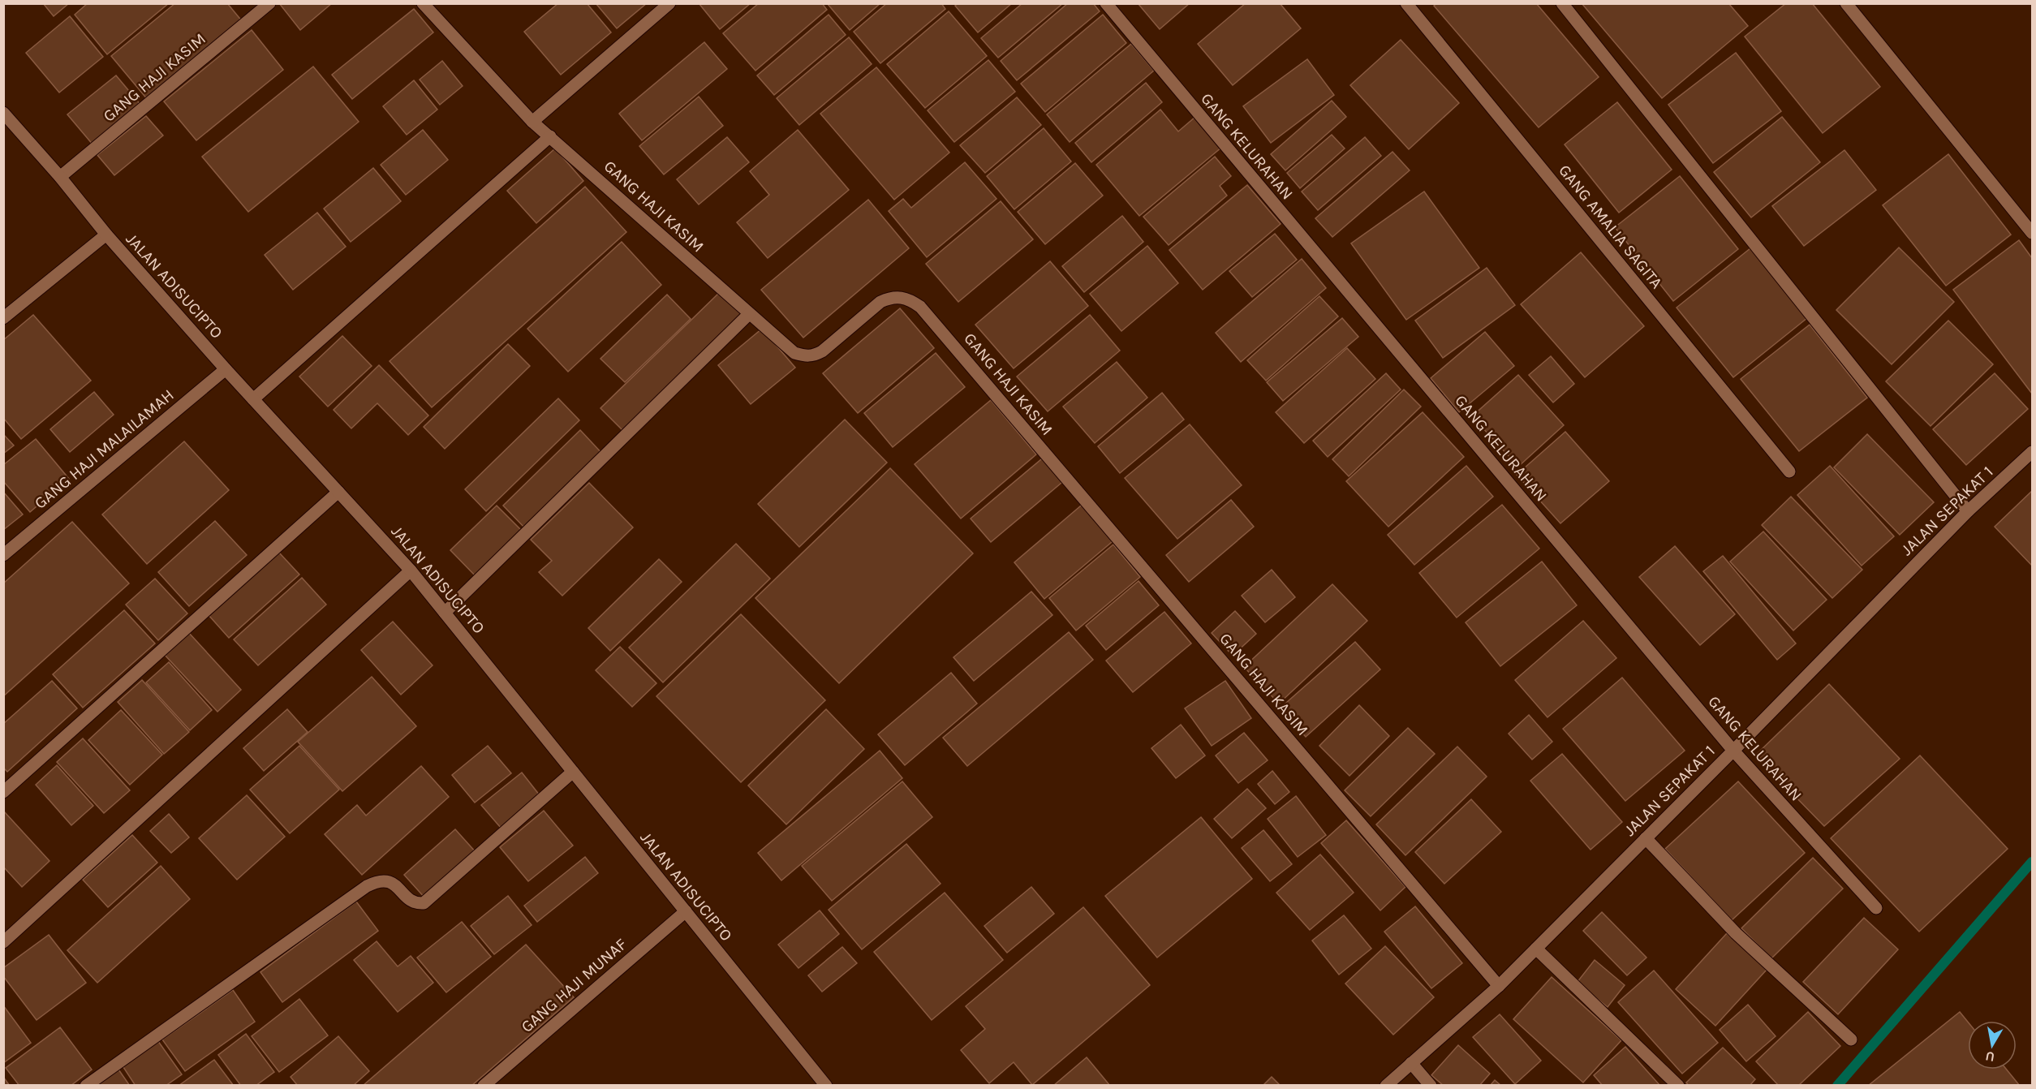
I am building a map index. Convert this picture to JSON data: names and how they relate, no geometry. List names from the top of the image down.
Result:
{
  "streets": {
    "street": [
      "GANG HAJI KASIM",
      "GANG KELURAHAN",
      "GANG AMALIA SAGITA",
      "JALAN ADISUCIPTO",
      "GANG HAJI MALAILAMAH",
      "JALAN SEPAKAT 1",
      "GANG HAJI MUNAF"
    ]
  },
  "crossings": [
    ["GANG HAJI KASIM", "JALAN ADISUCIPTO"],
    ["GANG HAJI KASIM", "JALAN SEPAKAT 1"],
    ["GANG KELURAHAN", "JALAN SEPAKAT 1"],
    ["JALAN ADISUCIPTO", "GANG HAJI MALAILAMAH"],
    ["JALAN ADISUCIPTO", "GANG HAJI MUNAF"]
  ],
  "north": "bottom"
}
